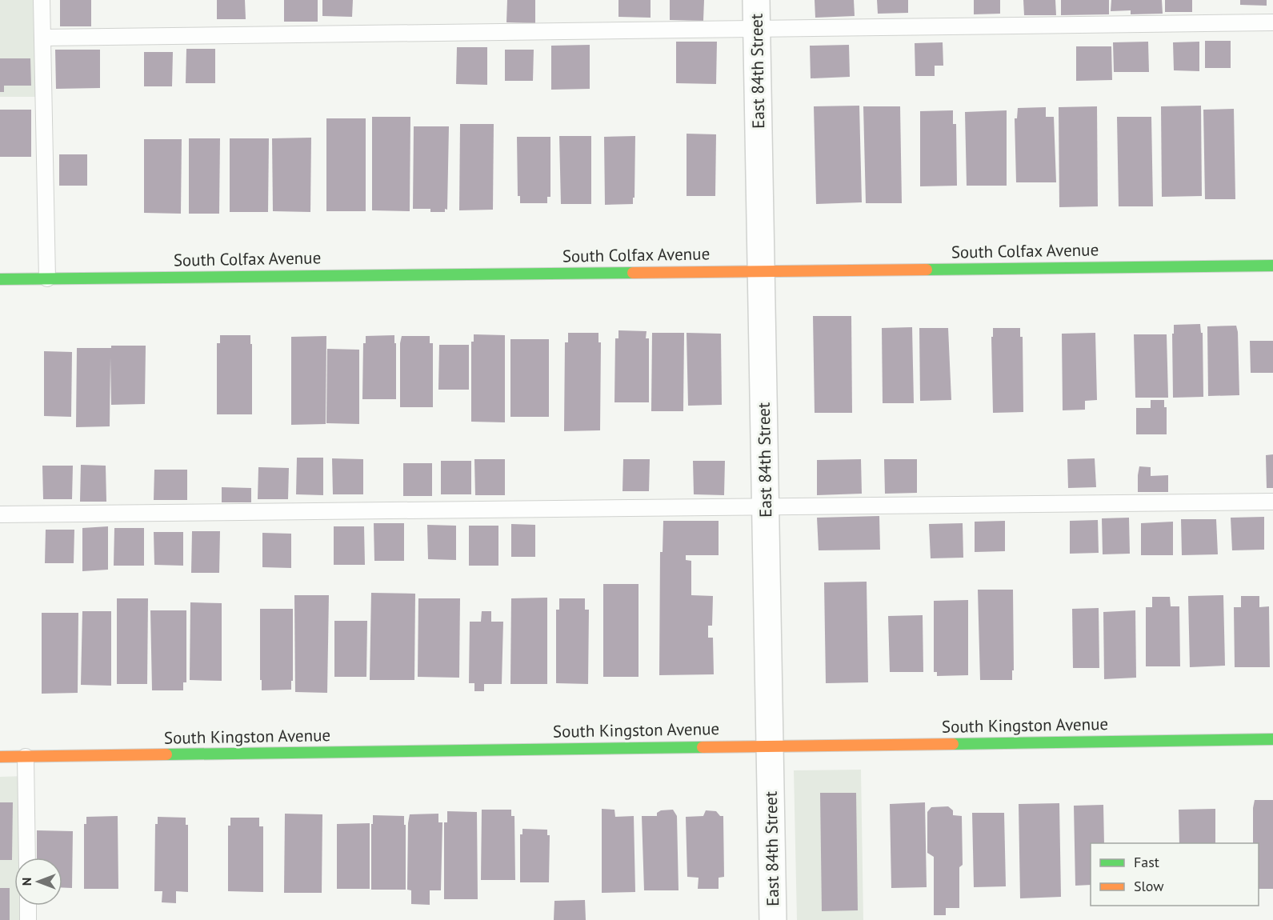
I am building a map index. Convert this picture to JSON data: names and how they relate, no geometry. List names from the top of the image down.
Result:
{
  "streets": {
    "street": ["East 84th Street", "South Colfax Avenue", "South Kingston Avenue"]
  },
  "crossings": [
    ["East 84th Street", "South Colfax Avenue"],
    ["East 84th Street", "South Kingston Avenue"]
  ],
  "legend": ["Fast", "Slow"],
  "north": "left"
}
